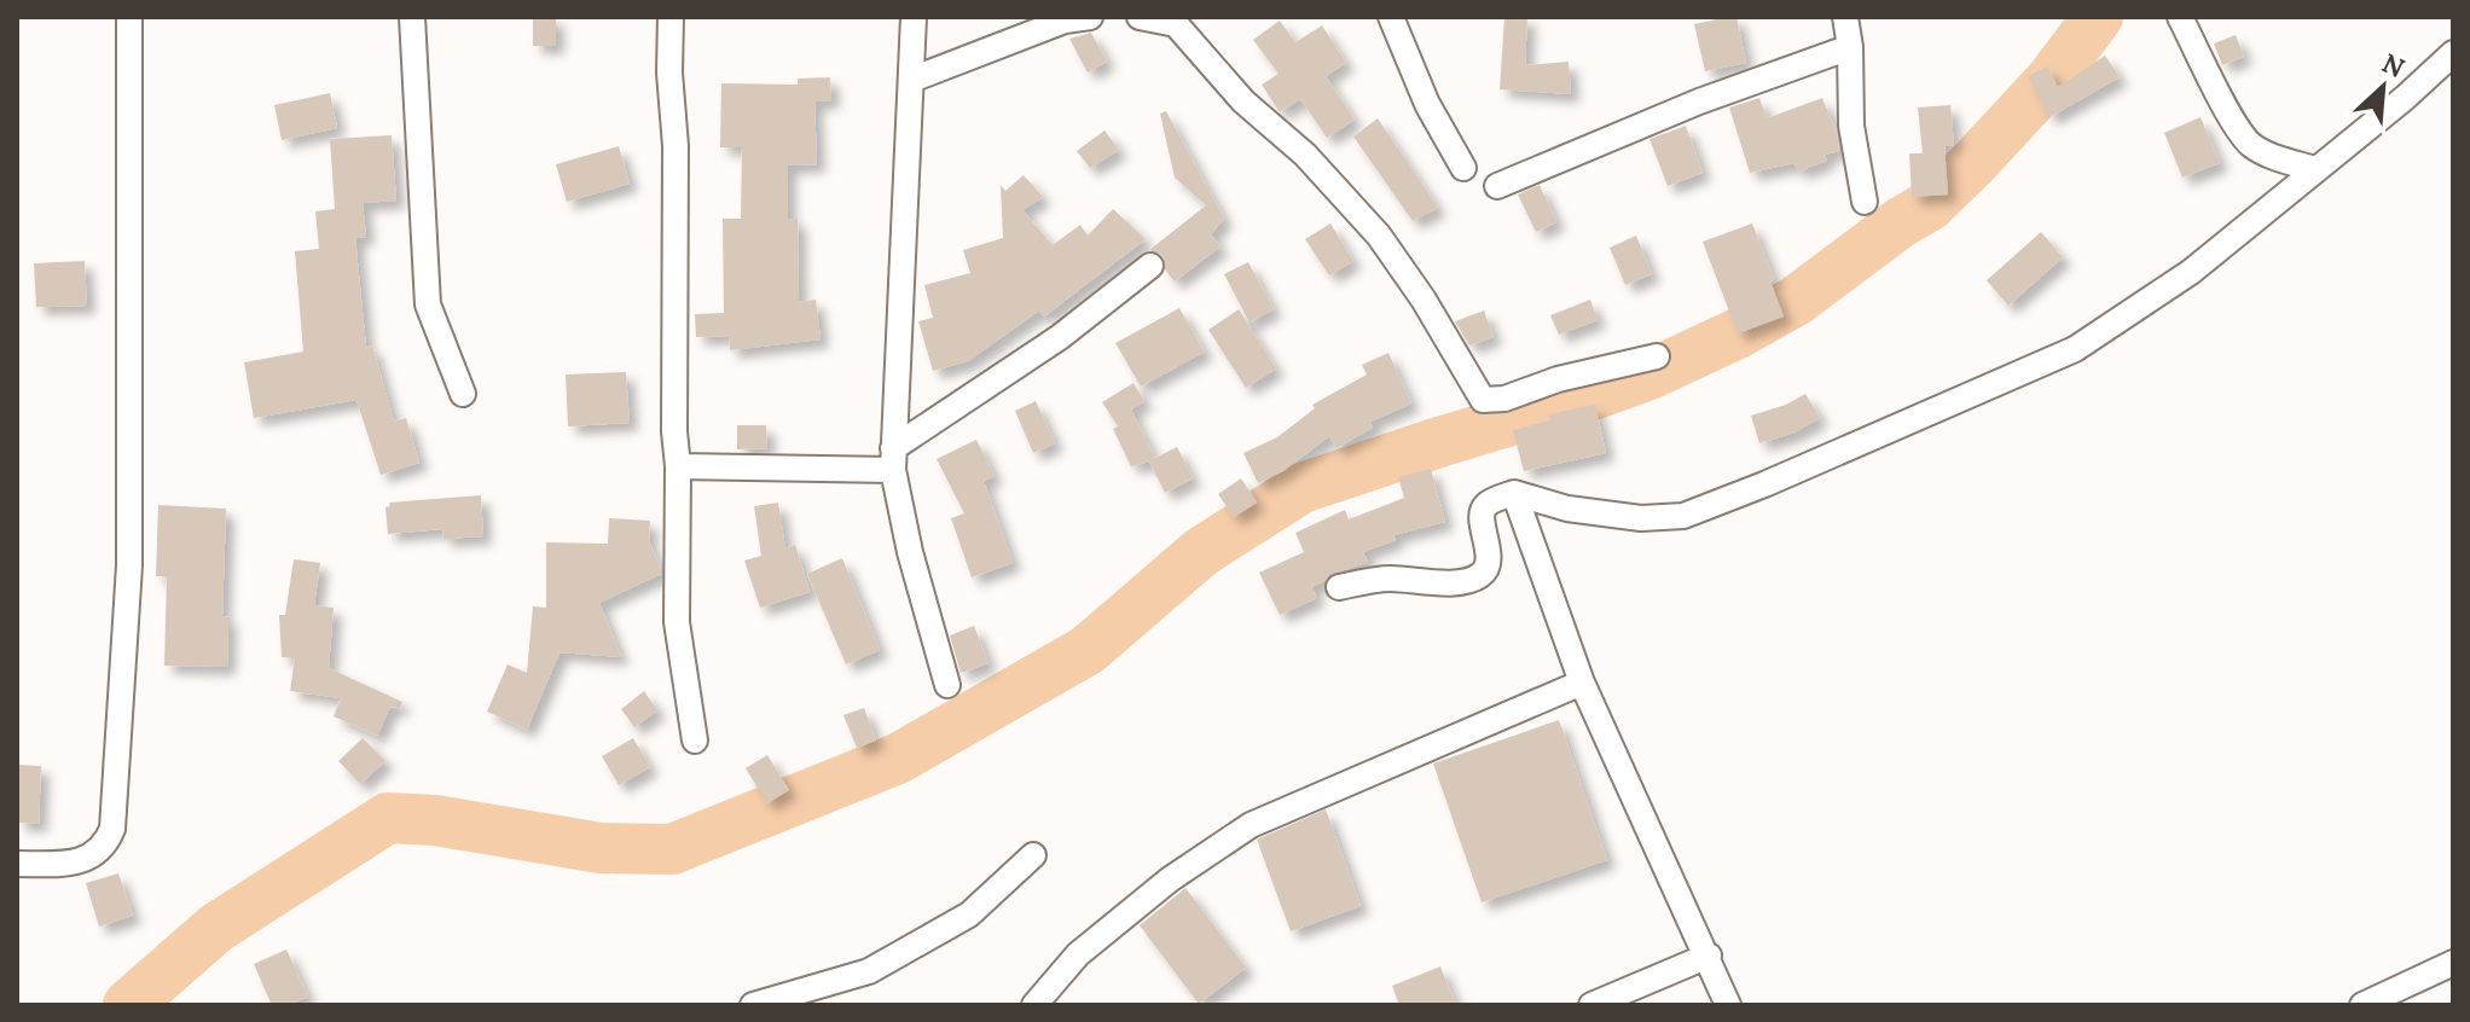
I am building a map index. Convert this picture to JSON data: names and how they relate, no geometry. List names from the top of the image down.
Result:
{
  "north": "top right"
}
